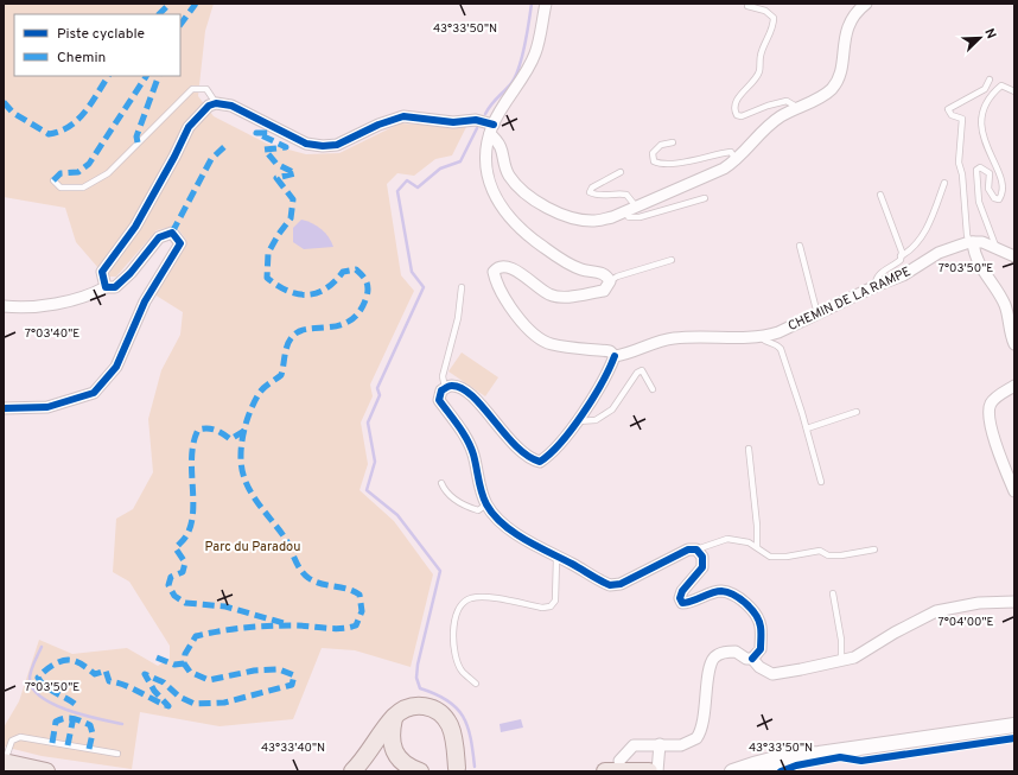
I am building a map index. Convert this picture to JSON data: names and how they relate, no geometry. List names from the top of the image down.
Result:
{
  "streets": {
    "street": ["CHEMIN DE LA RAMPE"]
  },
  "parks": ["Parc du Paradou"],
  "legend": ["Piste cyclable", "Chemin"],
  "north": "top right",
  "coordinates": [
    "43°33'50\"N",
    "7°03'50\"E",
    "7°03'40\"E",
    "7°04'00\"E",
    "43°33'40\"N"
  ]
}
